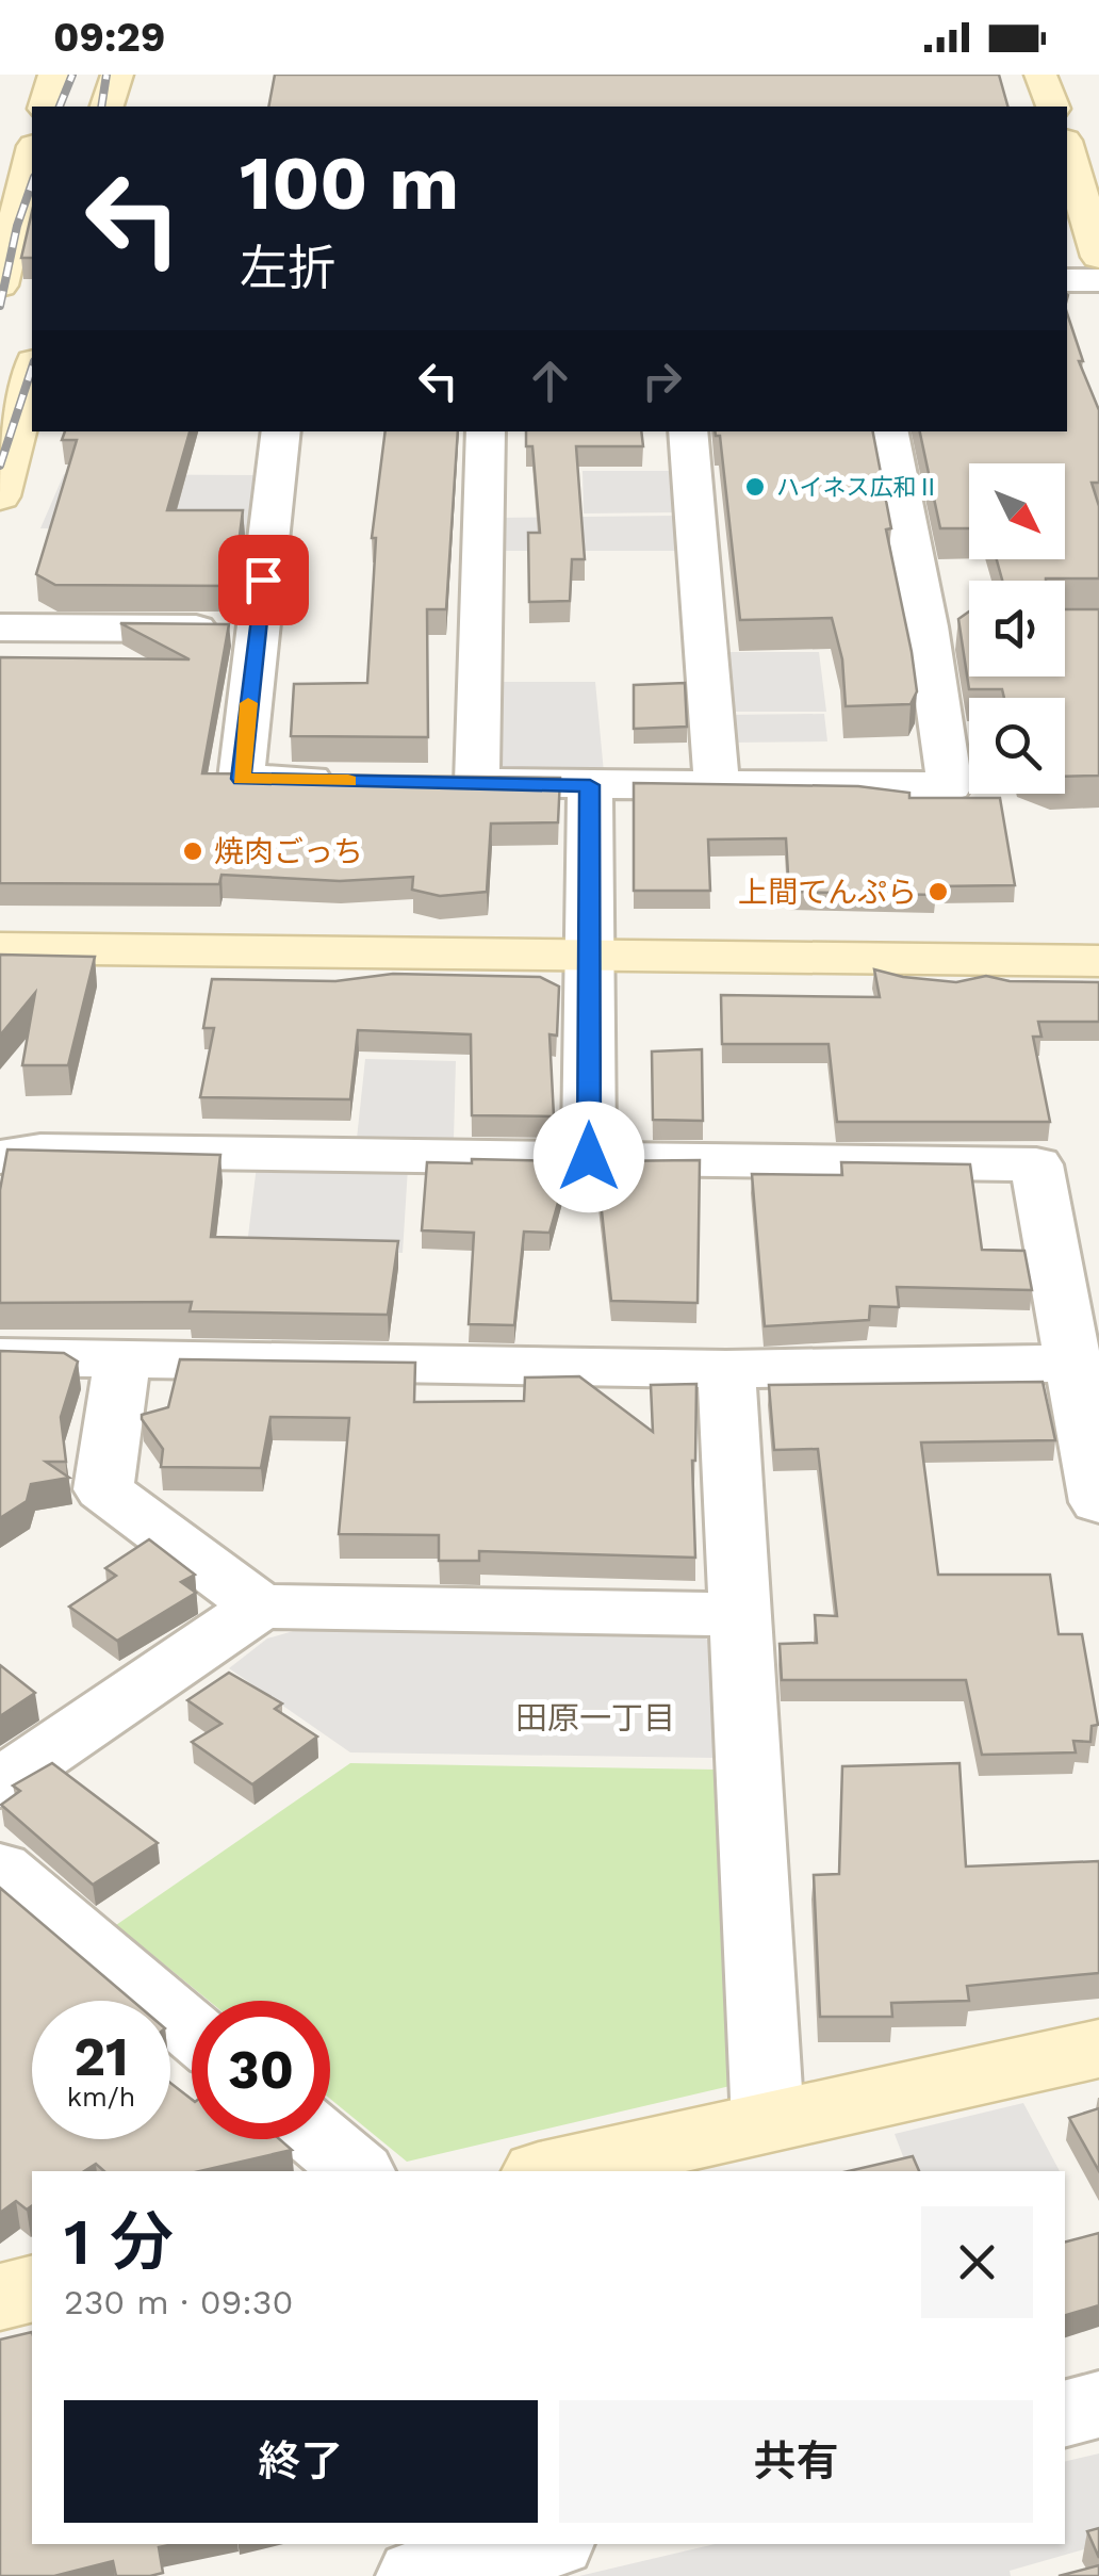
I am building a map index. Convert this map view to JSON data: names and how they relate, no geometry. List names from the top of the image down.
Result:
{
  "districts": ["田原一丁目"],
  "places": ["ハイネス広和Ⅱ", "焼肉ごっち", "上間てんぷら"],
  "north": "bottom right",
  "page": {
    "status": "09:29",
    "turn": ["100 m", "左折"],
    "speed": "21 km/h",
    "limit": "30",
    "heading": ["1 分", "230 m · 09:30"],
    "buttons": ["終了", "共有"]
  }
}
